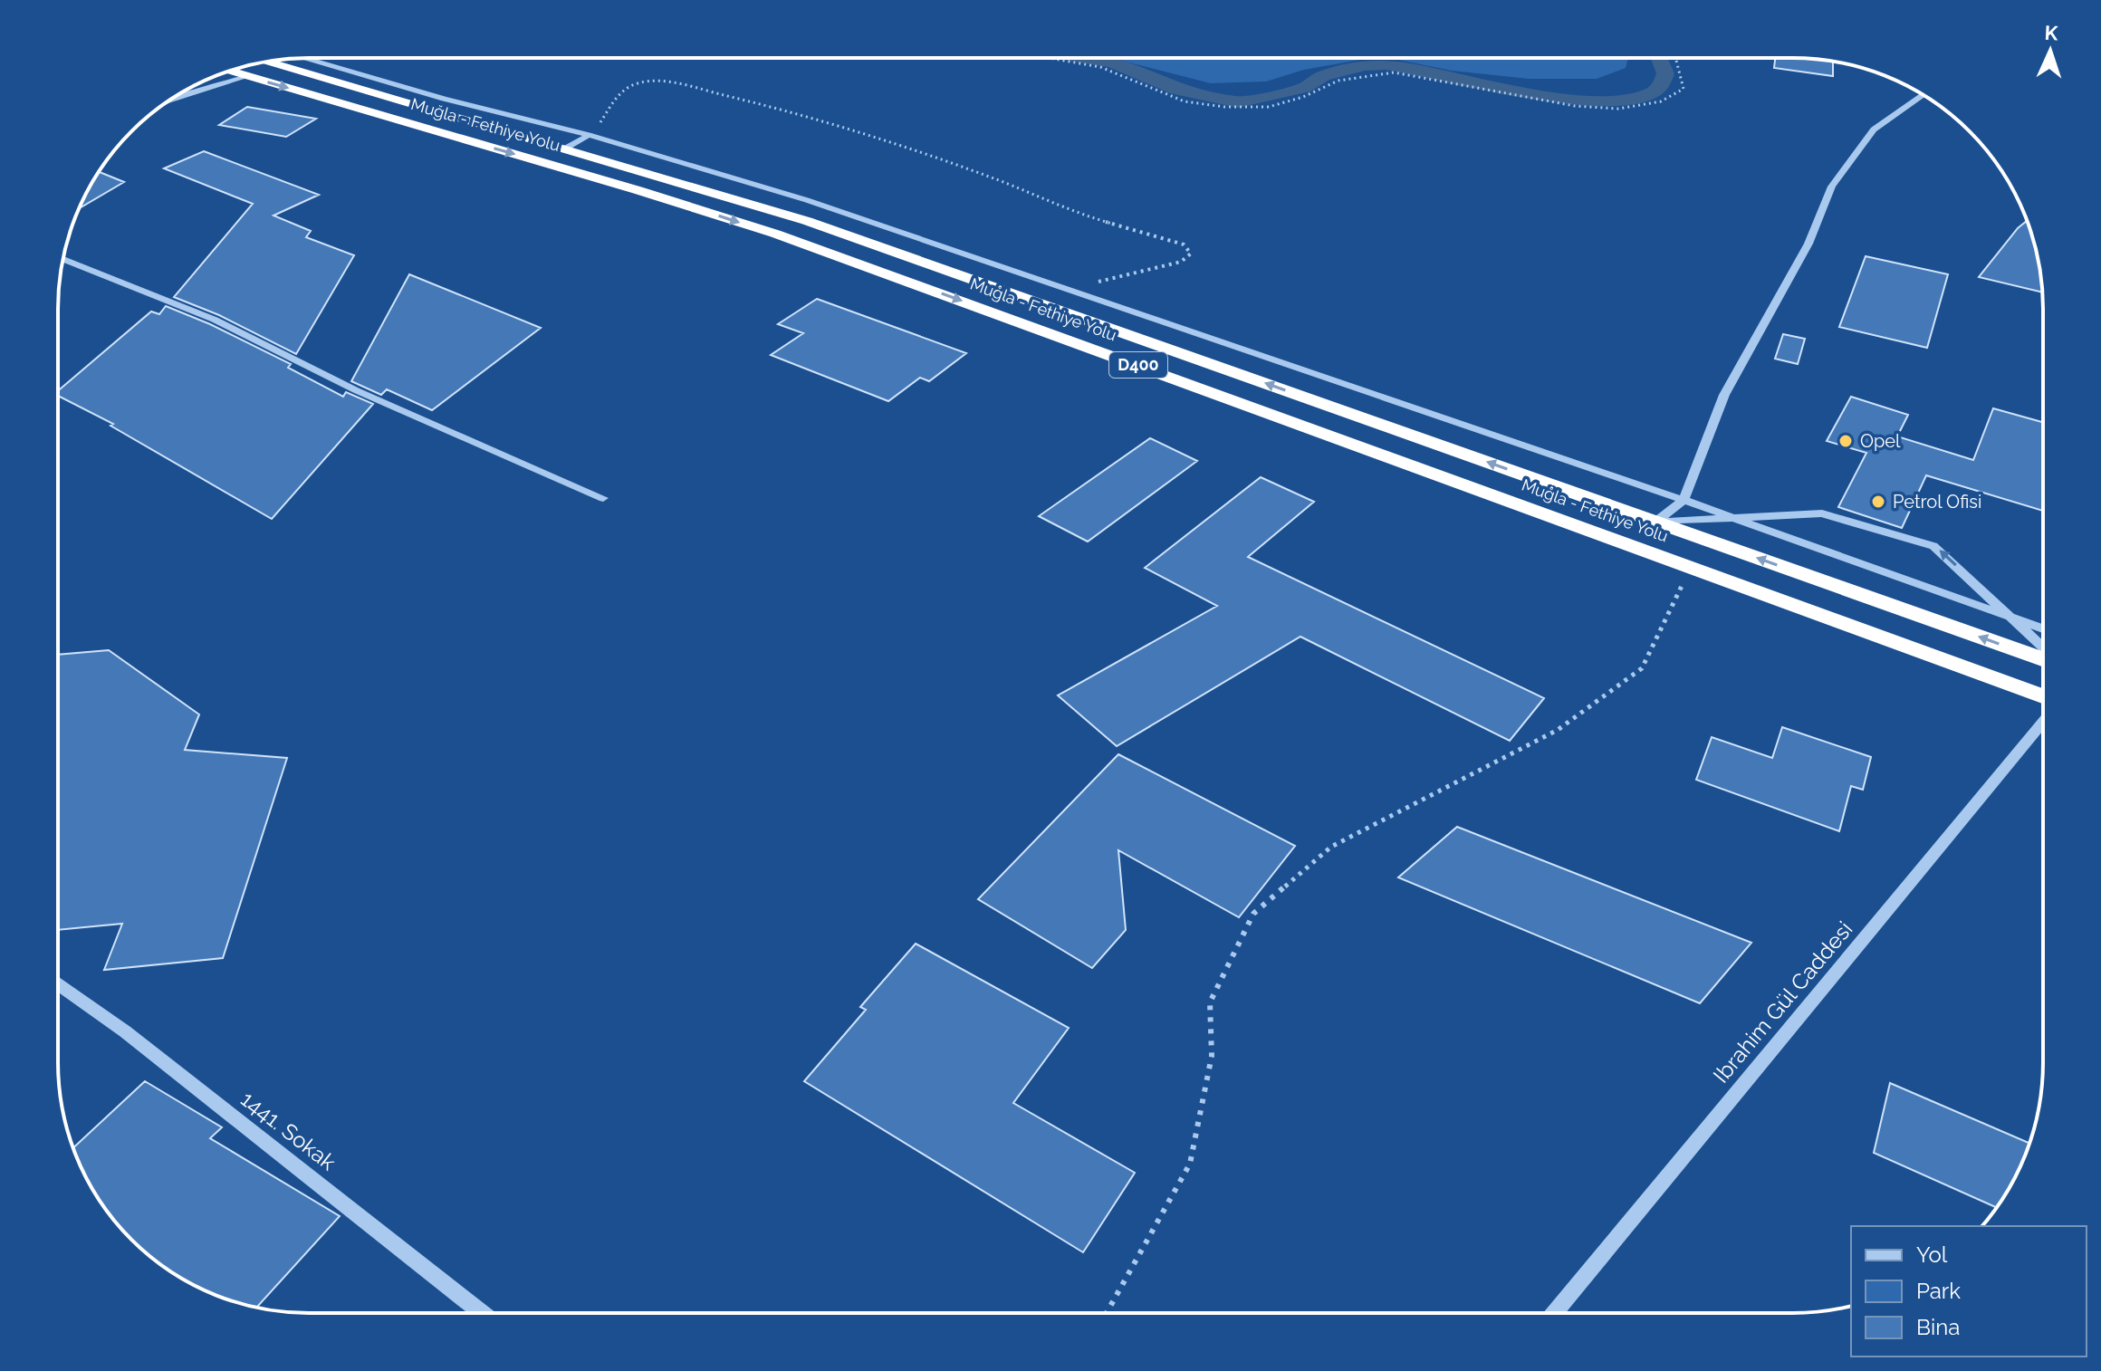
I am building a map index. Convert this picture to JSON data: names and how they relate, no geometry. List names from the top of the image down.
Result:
{
  "streets": {
    "highway": ["Muğla - Fethiye Yolu", "D400"],
    "street": ["Ibrahim Gül Caddesi", "1441. Sokak"]
  },
  "places": ["Opel", "Petrol Ofisi"],
  "legend": ["Yol", "Park", "Bina"],
  "north": "top"
}
